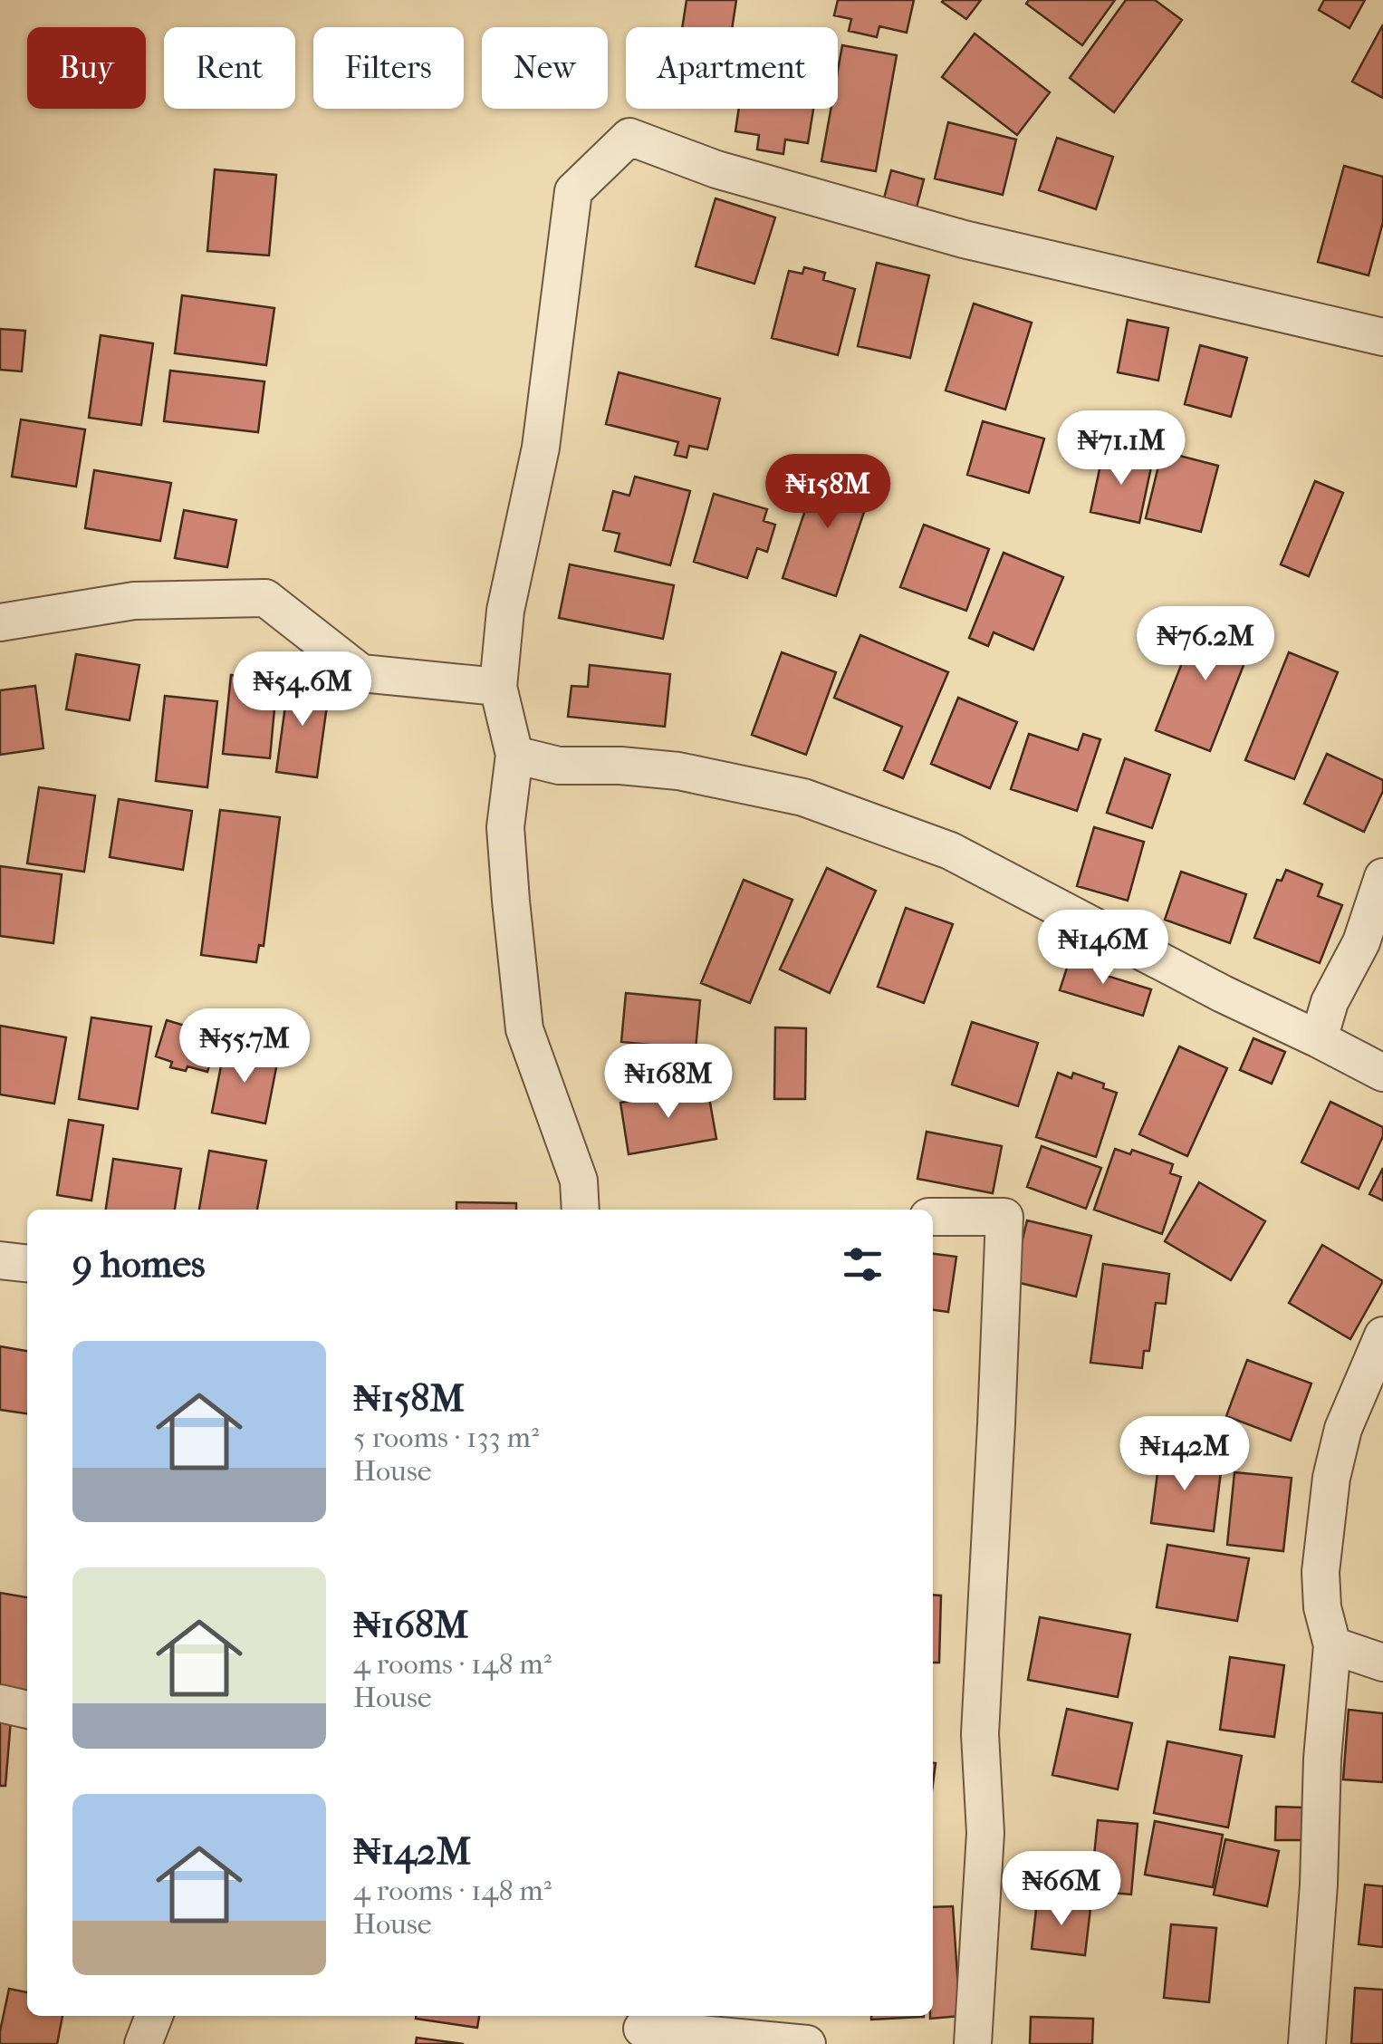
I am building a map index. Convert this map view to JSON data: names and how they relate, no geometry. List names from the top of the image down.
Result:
{
  "page": {
    "chip": [
      "Buy",
      "Rent",
      "Filters",
      "New",
      "Apartment"
    ],
    "price": [
      "₦71.1M",
      "₦158M",
      "₦76.2M",
      "₦54.6M",
      "₦146M",
      "₦55.7M",
      "₦168M",
      "₦142M",
      "₦66M"
    ],
    "heading": "9 homes",
    "list": [
      {
        "name": "₦158M",
        "note": "5 rooms · 133 m² · House"
      },
      {
        "name": "₦168M",
        "note": "4 rooms · 148 m² · House"
      },
      {
        "name": "₦142M",
        "note": "4 rooms · 148 m² · House"
      }
    ]
  }
}
